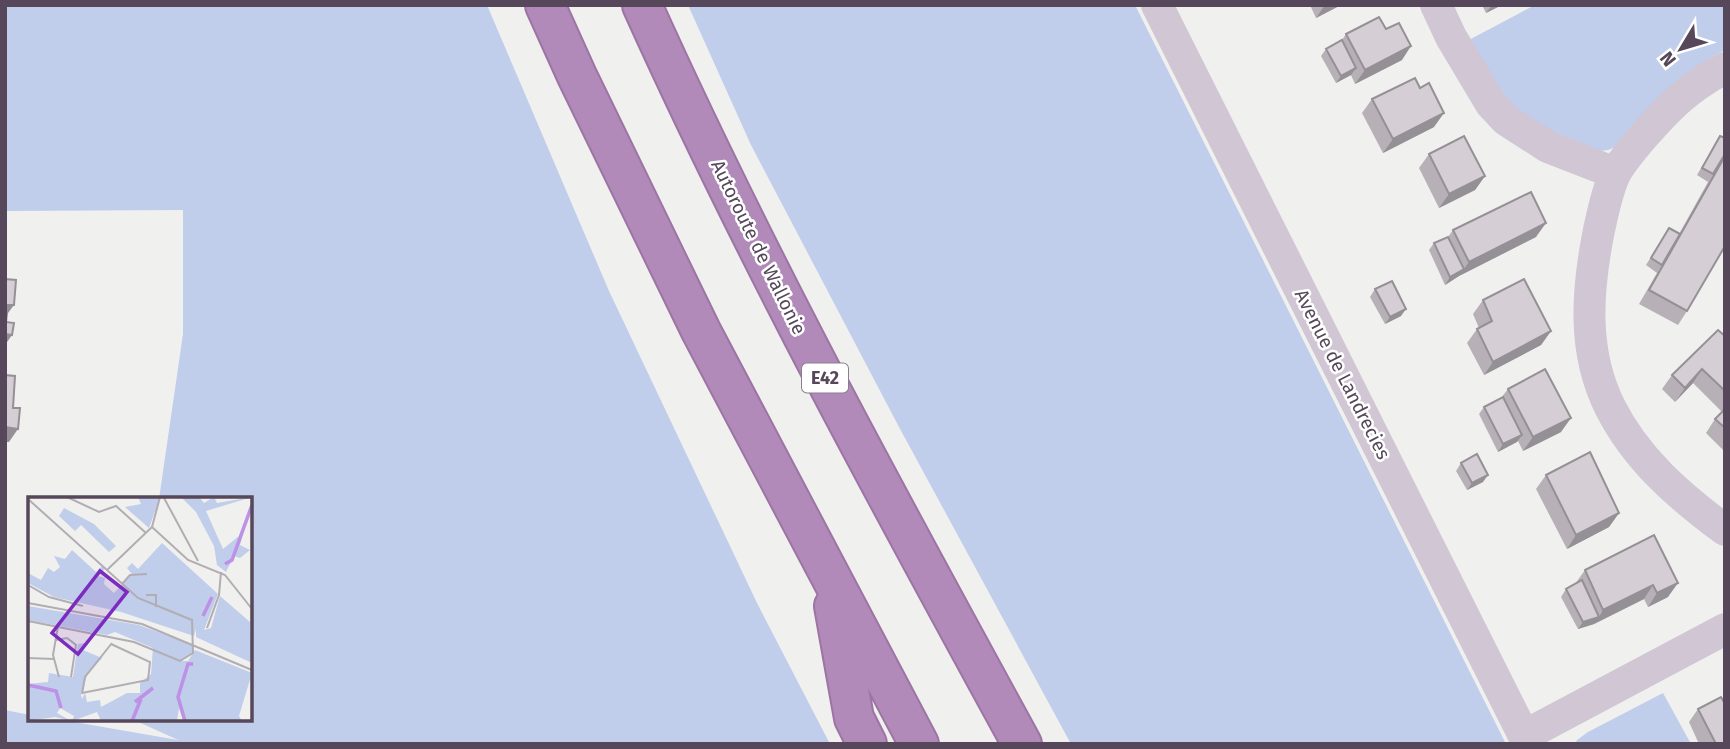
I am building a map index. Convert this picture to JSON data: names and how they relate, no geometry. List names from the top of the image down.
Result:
{
  "streets": {
    "highway": ["Autoroute de Wallonie", "E42"],
    "street": ["Avenue de Landrecies"]
  },
  "north": "bottom left"
}
